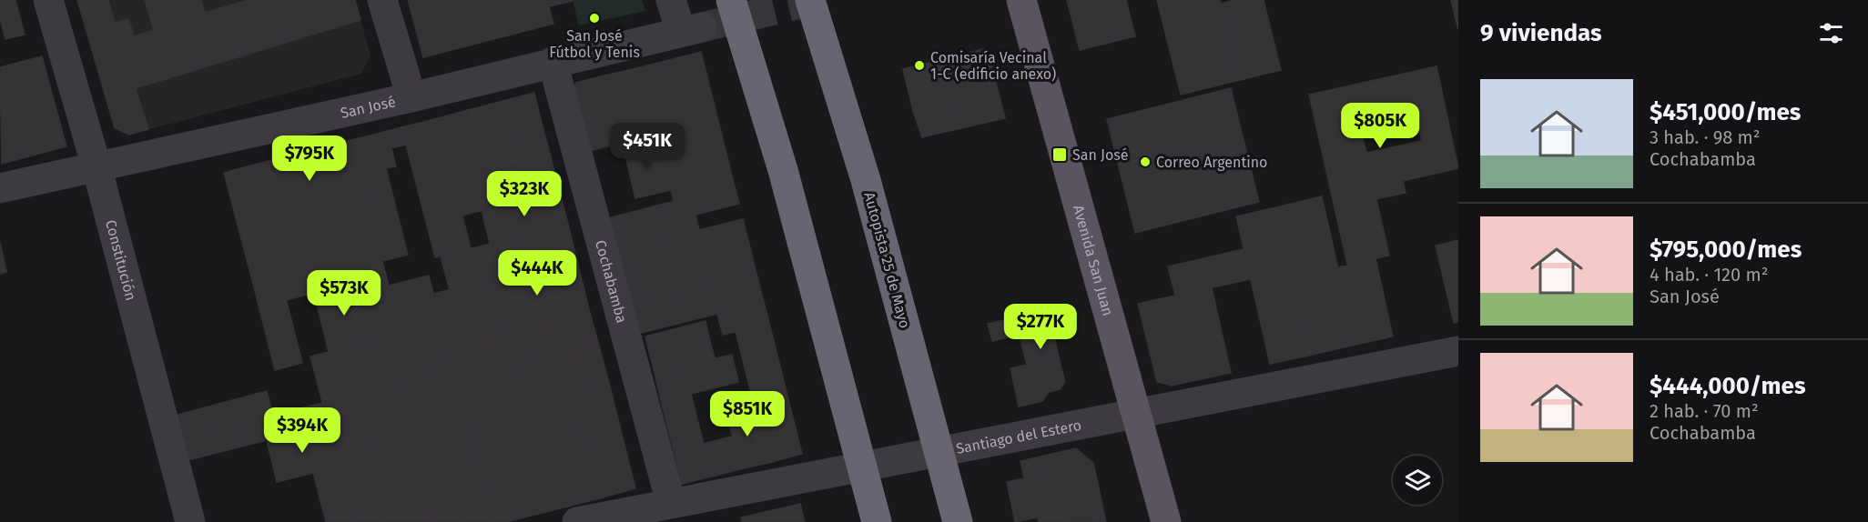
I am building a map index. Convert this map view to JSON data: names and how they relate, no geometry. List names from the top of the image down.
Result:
{
  "streets": {
    "highway": ["Autopista 25 de Mayo"],
    "main road": ["Avenida San Juan"],
    "street": [
      "San José",
      "Constitución",
      "Cochabamba",
      "Santiago del Estero"
    ]
  },
  "crossings": [
    ["San José", "Constitución"],
    ["San José", "Cochabamba"],
    ["Avenida San Juan", "Santiago del Estero"],
    ["Cochabamba", "Santiago del Estero"]
  ],
  "places": {
    "other": ["San José Fútbol y Tenis", "Comisaría Vecinal 1-C (edificio anexo)", "Correo Argentino"],
    "transit": ["San José"]
  },
  "page": {
    "heading": "9 viviendas",
    "list": [
      {
        "name": "$451,000/mes",
        "note": "3 hab. · 98 m² · Cochabamba"
      },
      {
        "name": "$795,000/mes",
        "note": "4 hab. · 120 m² · San José"
      },
      {
        "name": "$444,000/mes",
        "note": "2 hab. · 70 m² · Cochabamba"
      }
    ],
    "price": [
      "$805K",
      "$451K",
      "$795K",
      "$323K",
      "$444K",
      "$573K",
      "$277K",
      "$851K",
      "$394K"
    ]
  }
}
